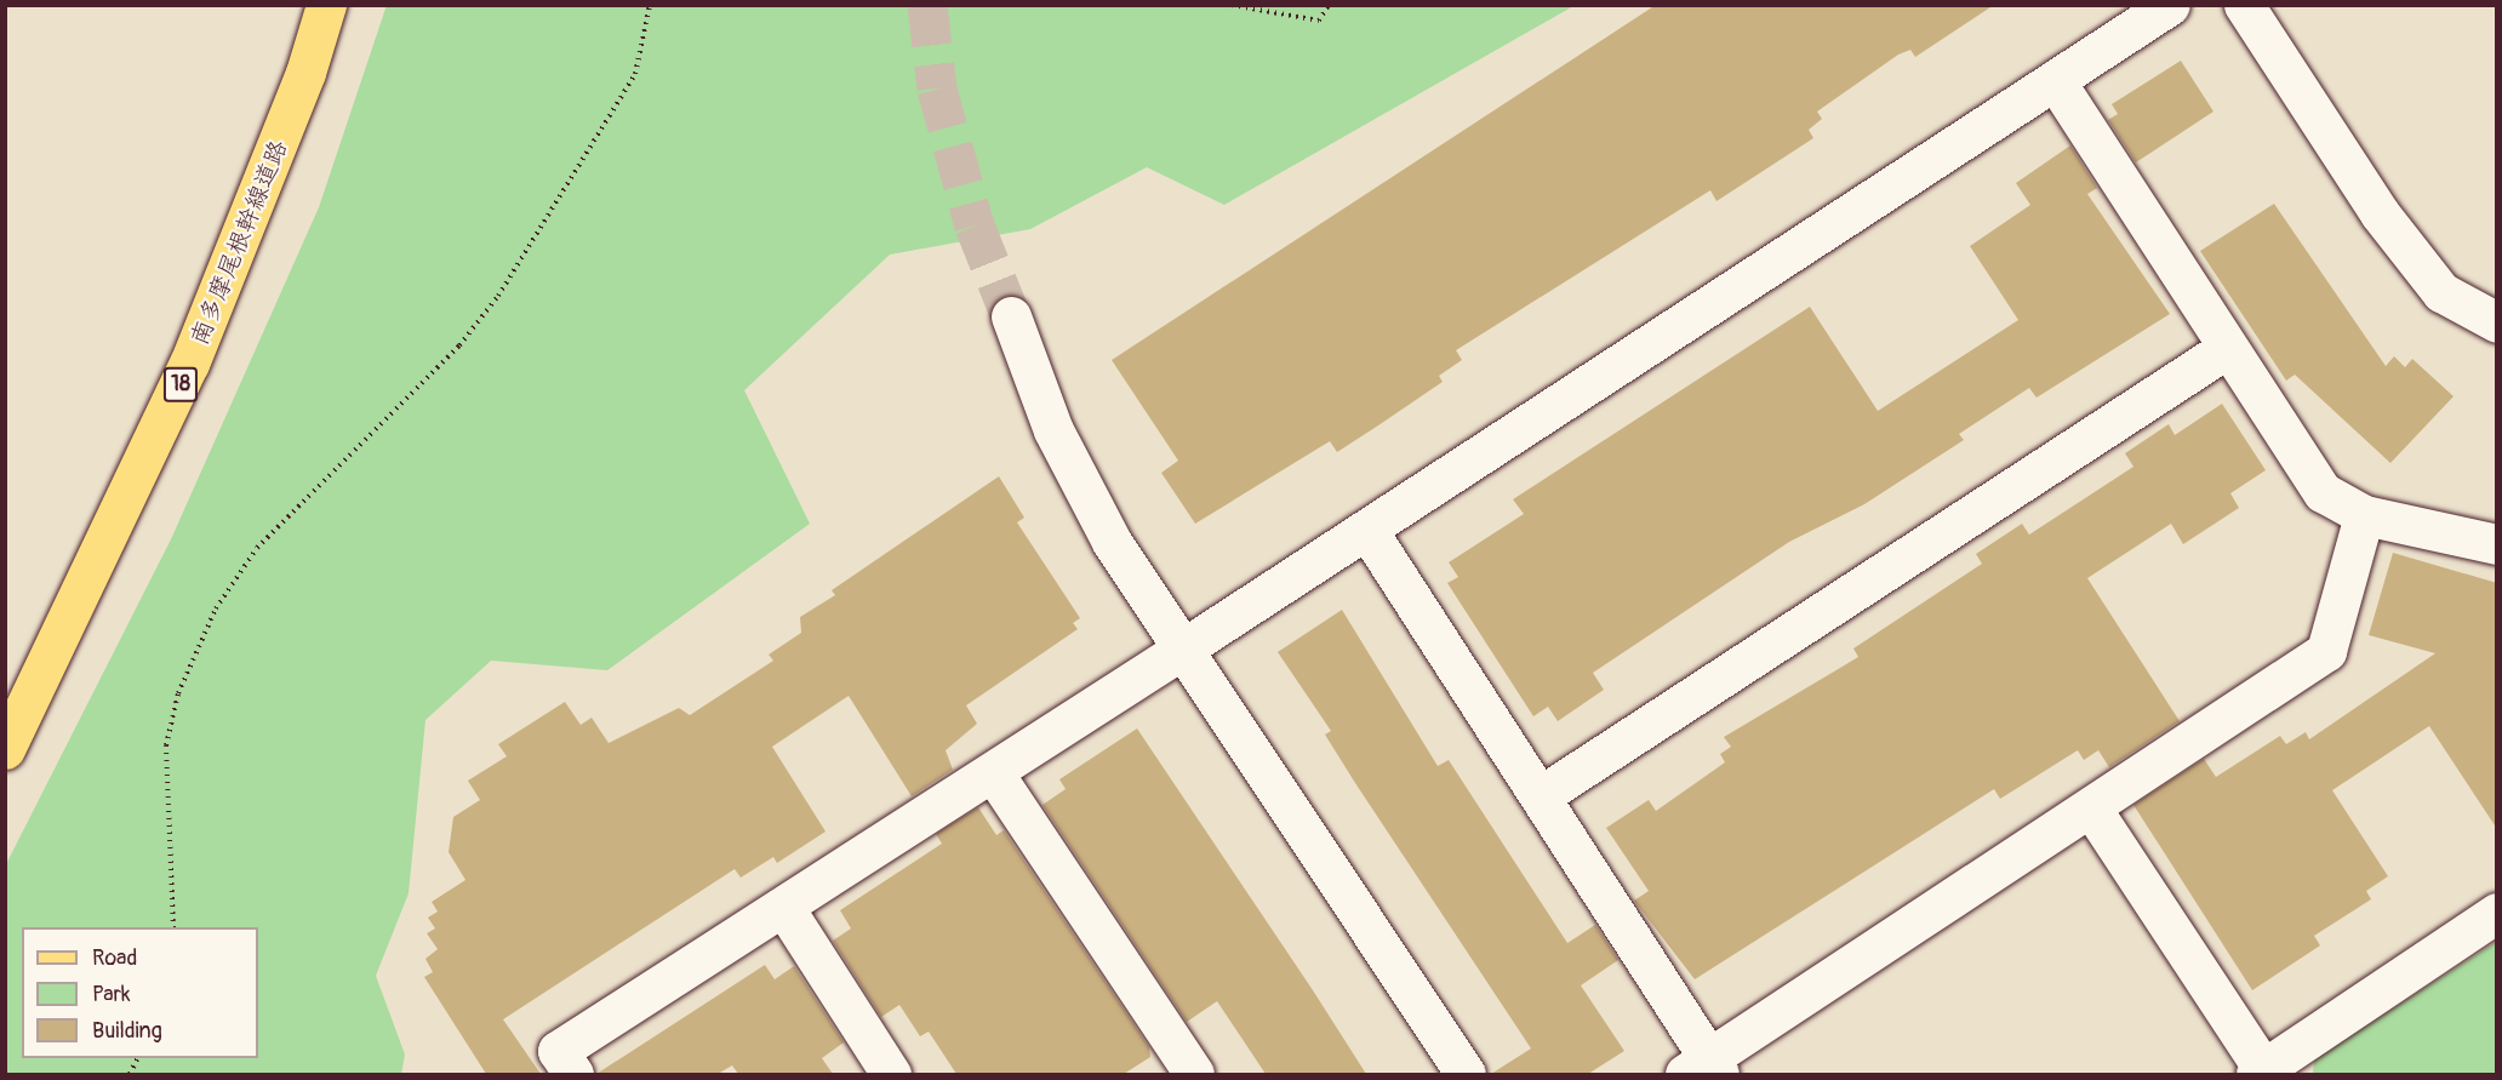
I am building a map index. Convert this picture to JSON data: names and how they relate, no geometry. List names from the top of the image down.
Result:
{
  "streets": {
    "main road": ["南多摩尾根幹線道路", "18"]
  },
  "legend": ["Road", "Park", "Building"]
}
